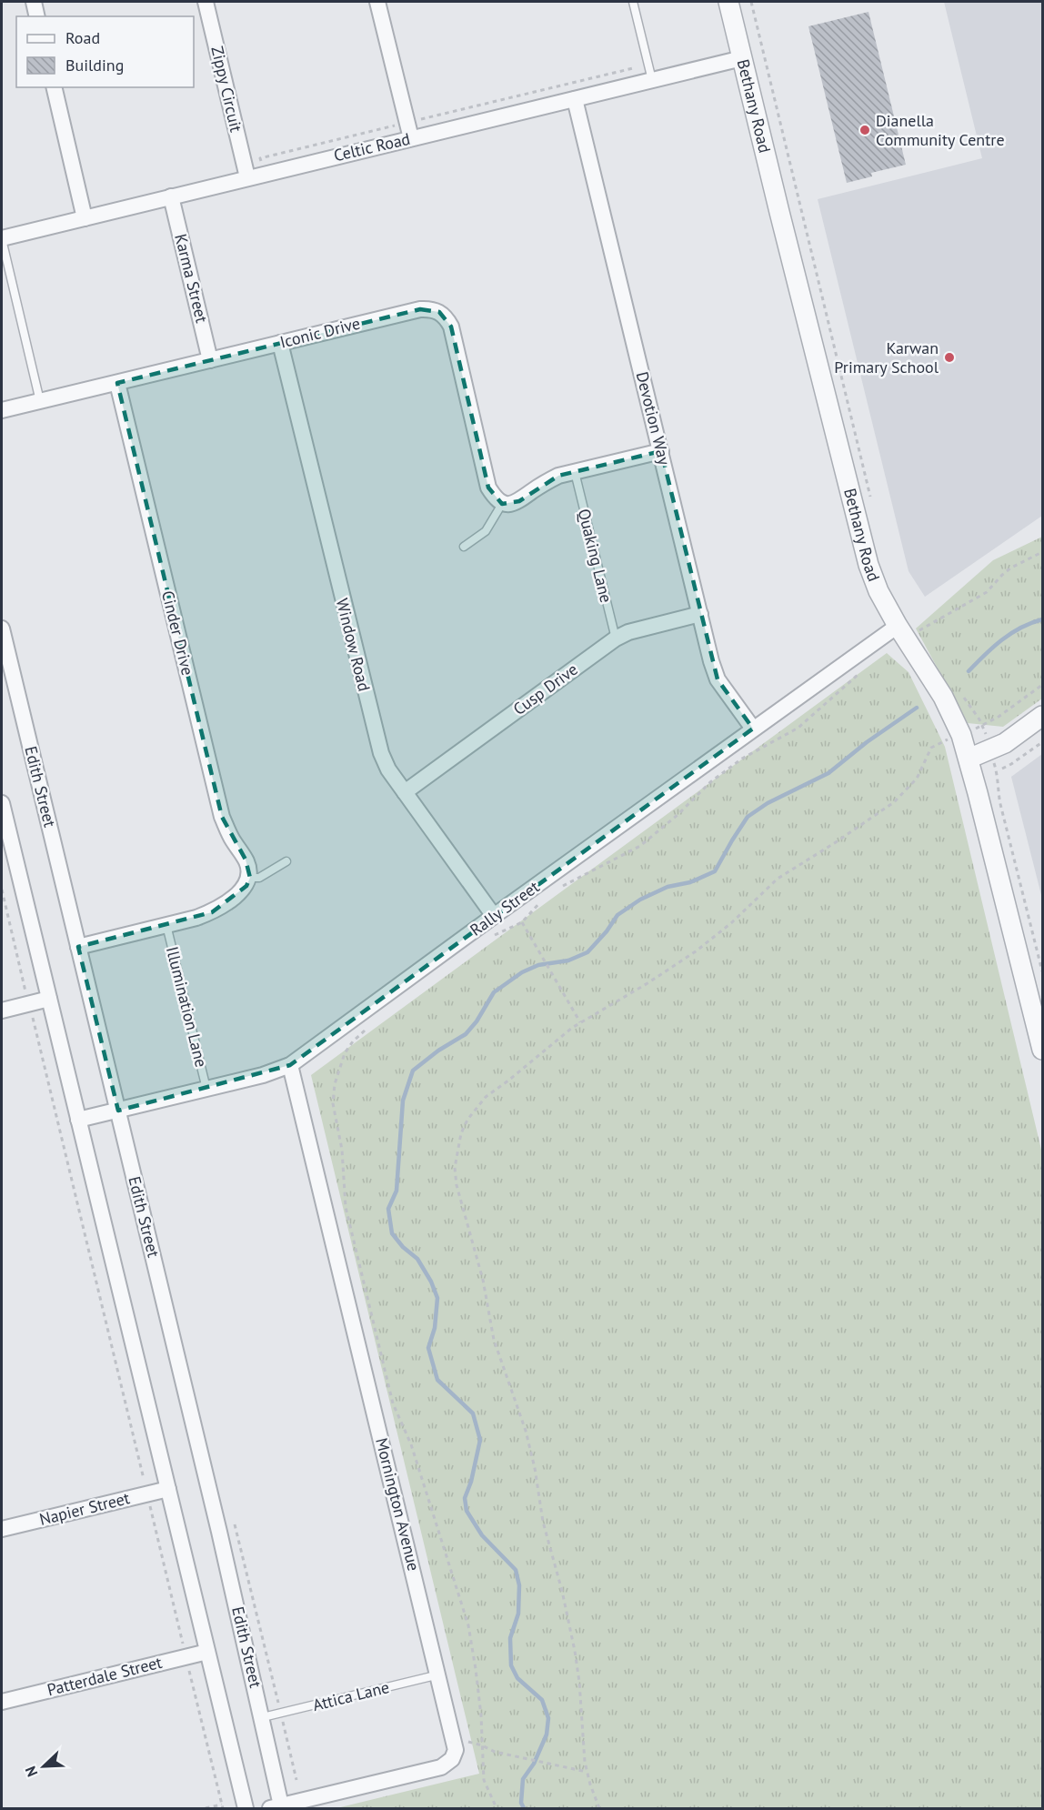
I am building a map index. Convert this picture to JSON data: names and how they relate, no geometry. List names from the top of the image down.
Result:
{
  "streets": {
    "street": [
      "Zippy Circuit",
      "Bethany Road",
      "Celtic Road",
      "Karma Street",
      "Iconic Drive",
      "Devotion Way",
      "Cinder Drive",
      "Window Road",
      "Cusp Drive",
      "Edith Street",
      "Rally Street",
      "Mornington Avenue",
      "Napier Street",
      "Patterdale Street"
    ],
    "lane": ["Quaking Lane", "Illumination Lane", "Attica Lane"]
  },
  "crossings": [
    ["Zippy Circuit", "Celtic Road"],
    ["Bethany Road", "Celtic Road"],
    ["Bethany Road", "Rally Street"],
    ["Celtic Road", "Karma Street"],
    ["Celtic Road", "Devotion Way"],
    ["Karma Street", "Iconic Drive"],
    ["Iconic Drive", "Cinder Drive"],
    ["Iconic Drive", "Window Road"],
    ["Devotion Way", "Cusp Drive"],
    ["Devotion Way", "Rally Street"],
    ["Quaking Lane", "Cusp Drive"],
    ["Window Road", "Cusp Drive"],
    ["Window Road", "Rally Street"],
    ["Edith Street", "Rally Street"],
    ["Edith Street", "Mornington Avenue"],
    ["Edith Street", "Attica Lane"],
    ["Rally Street", "Illumination Lane"],
    ["Rally Street", "Mornington Avenue"],
    ["Mornington Avenue", "Attica Lane"]
  ],
  "places": ["Dianella Community Centre", "Karwan Primary School"],
  "legend": ["Road", "Building"],
  "north": "bottom left"
}
